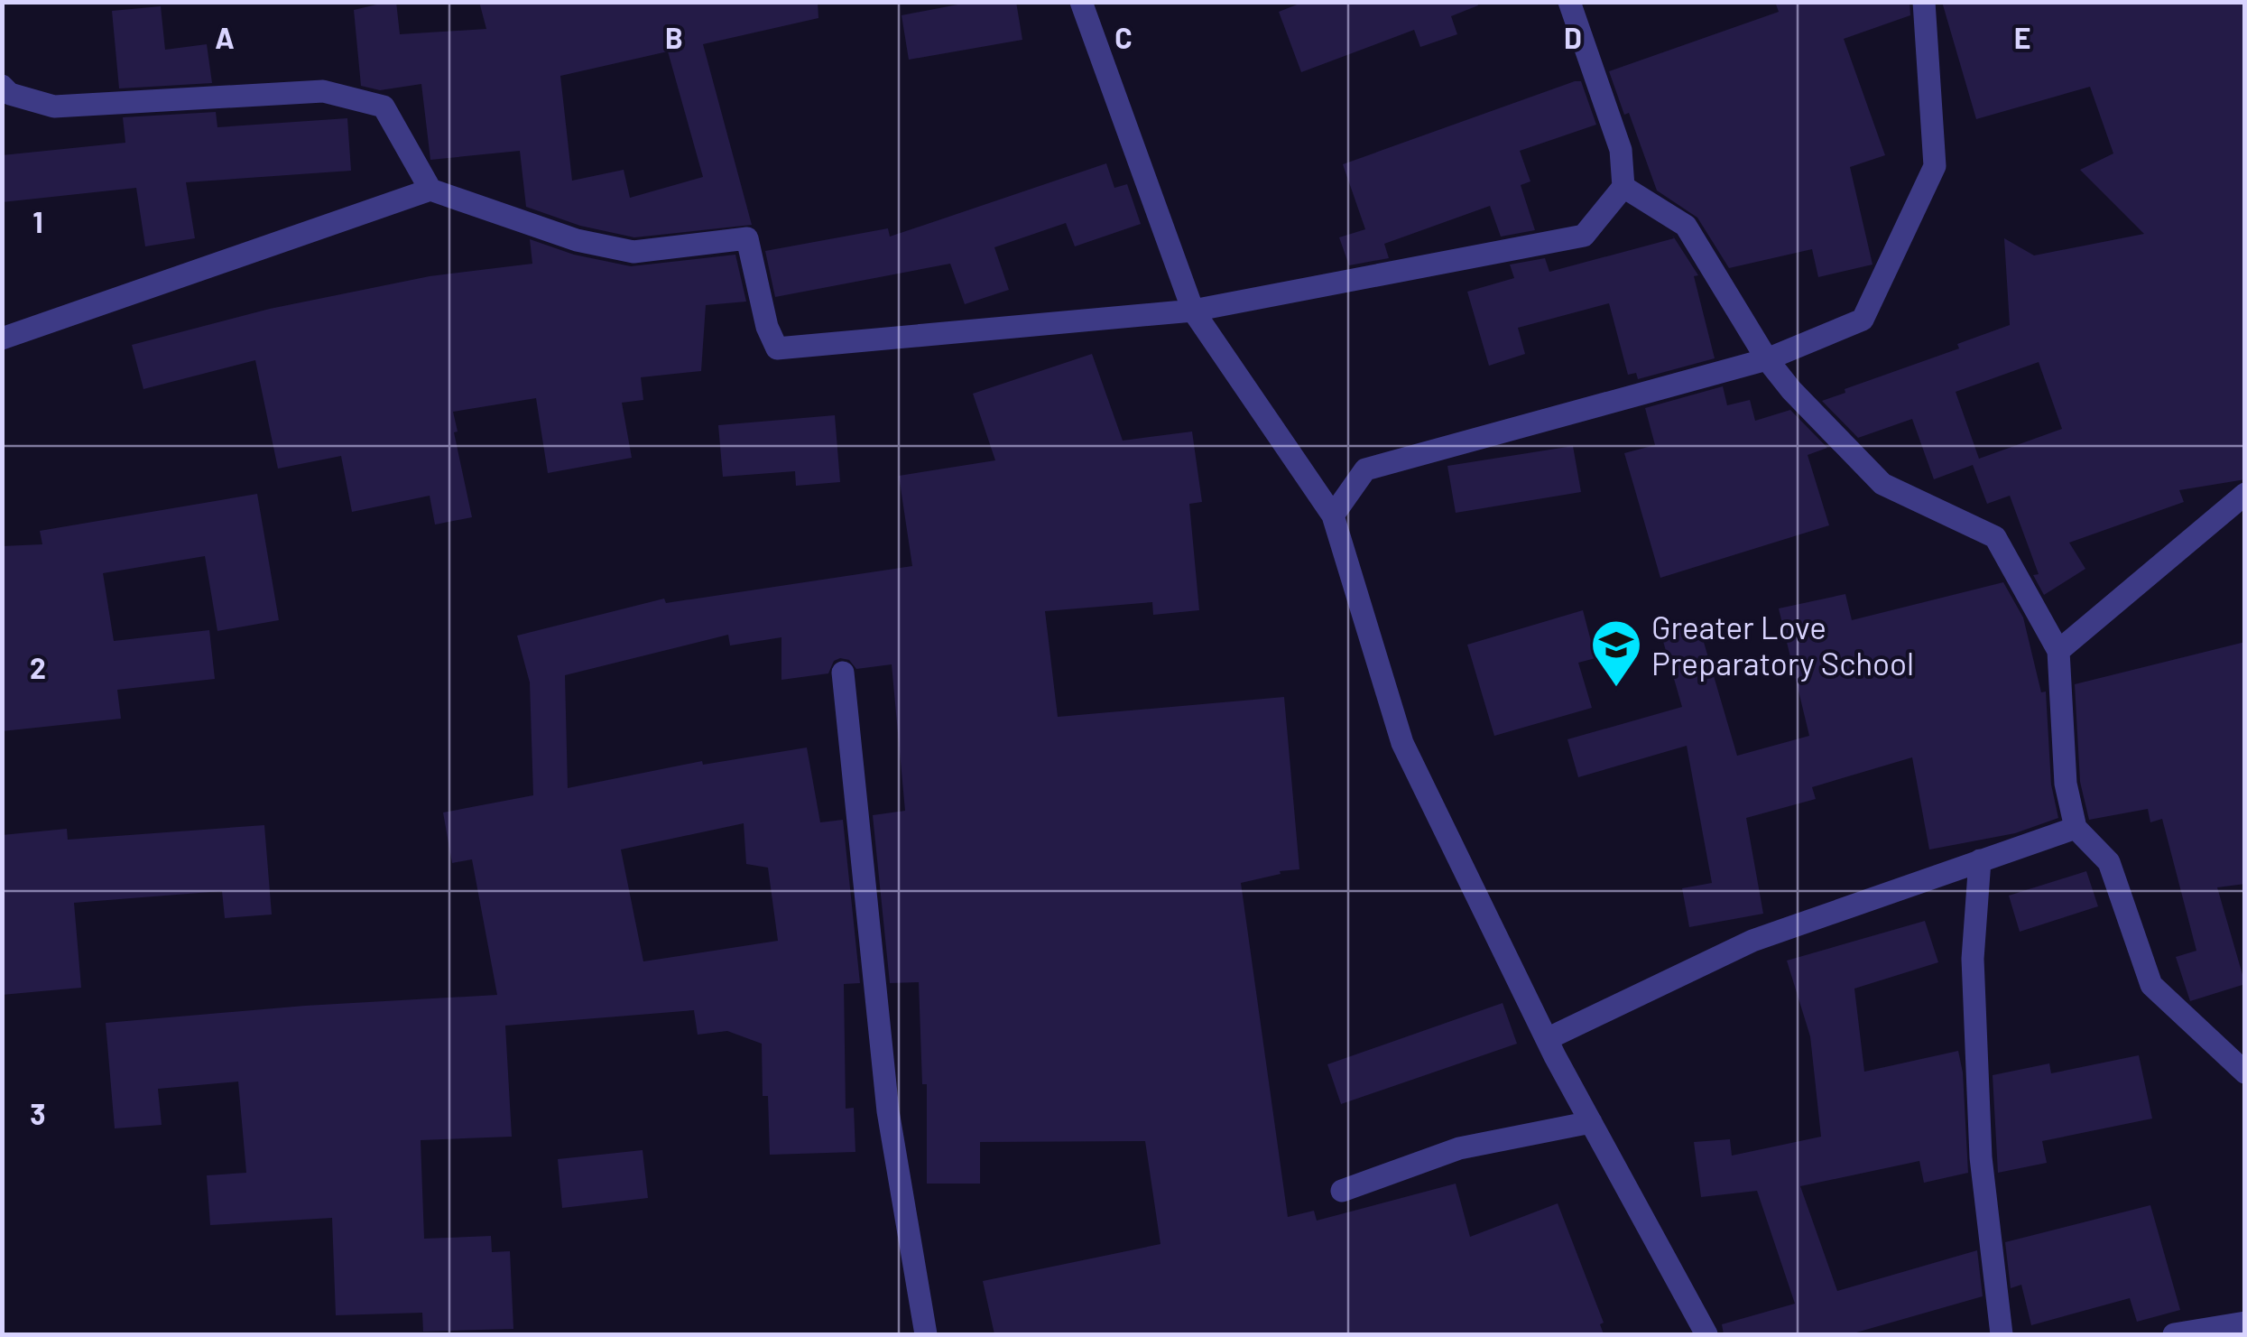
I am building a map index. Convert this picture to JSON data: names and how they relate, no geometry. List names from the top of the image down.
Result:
{
  "places": {
    "school or university": ["Greater Love Preparatory School"]
  },
  "grid": {
    "columns": [
      "A",
      "B",
      "C",
      "D",
      "E"
    ],
    "rows": ["1", "2", "3"]
  }
}
